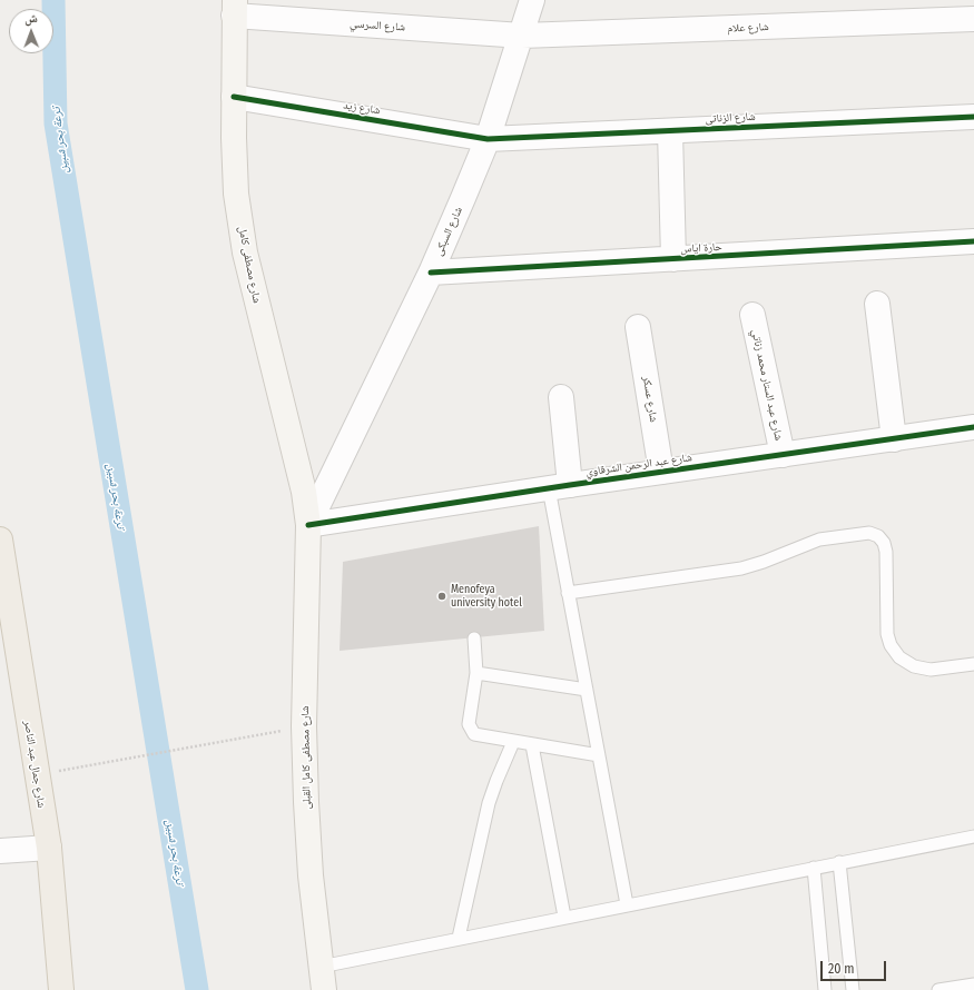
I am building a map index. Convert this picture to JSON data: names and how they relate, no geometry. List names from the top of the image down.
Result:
{
  "streets": {
    "main road": ["شارع مصطفى كامل", "شارع مصطفى كامل القبلى", "شارع جمال عبد الناصر"],
    "street": [
      "شارع السرسي",
      "شارع علام",
      "شارع زيد",
      "شارع الزناتى",
      "شارع السبكى",
      "حارة اياس",
      "شارع عبد الستار محمد زناتي",
      "شارع عسكر",
      "شارع عبد الرحمن الشرقاوي"
    ]
  },
  "crossings": [
    ["شارع السرسي", "شارع علام"],
    ["شارع السرسي", "شارع السبكى"],
    ["شارع السرسي", "شارع مصطفى كامل"],
    ["شارع علام", "شارع السبكى"],
    ["شارع زيد", "شارع الزناتى"],
    ["شارع زيد", "شارع السبكى"],
    ["شارع زيد", "شارع مصطفى كامل"],
    ["شارع الزناتى", "شارع السبكى"],
    ["شارع السبكى", "حارة اياس"],
    ["شارع السبكى", "شارع مصطفى كامل"],
    ["شارع السبكى", "شارع عبد الرحمن الشرقاوي"],
    ["شارع السبكى", "شارع مصطفى كامل القبلى"],
    ["شارع مصطفى كامل", "شارع عبد الرحمن الشرقاوي"],
    ["شارع مصطفى كامل", "شارع مصطفى كامل القبلى"],
    ["شارع عبد الستار محمد زناتي", "شارع عبد الرحمن الشرقاوي"],
    ["شارع عسكر", "شارع عبد الرحمن الشرقاوي"],
    ["شارع عبد الرحمن الشرقاوي", "شارع مصطفى كامل القبلى"]
  ],
  "water": ["ترعة بحر شبين"],
  "places": ["Menofeya university hotel"],
  "scale_bar": "20 m",
  "north": "top"
}
